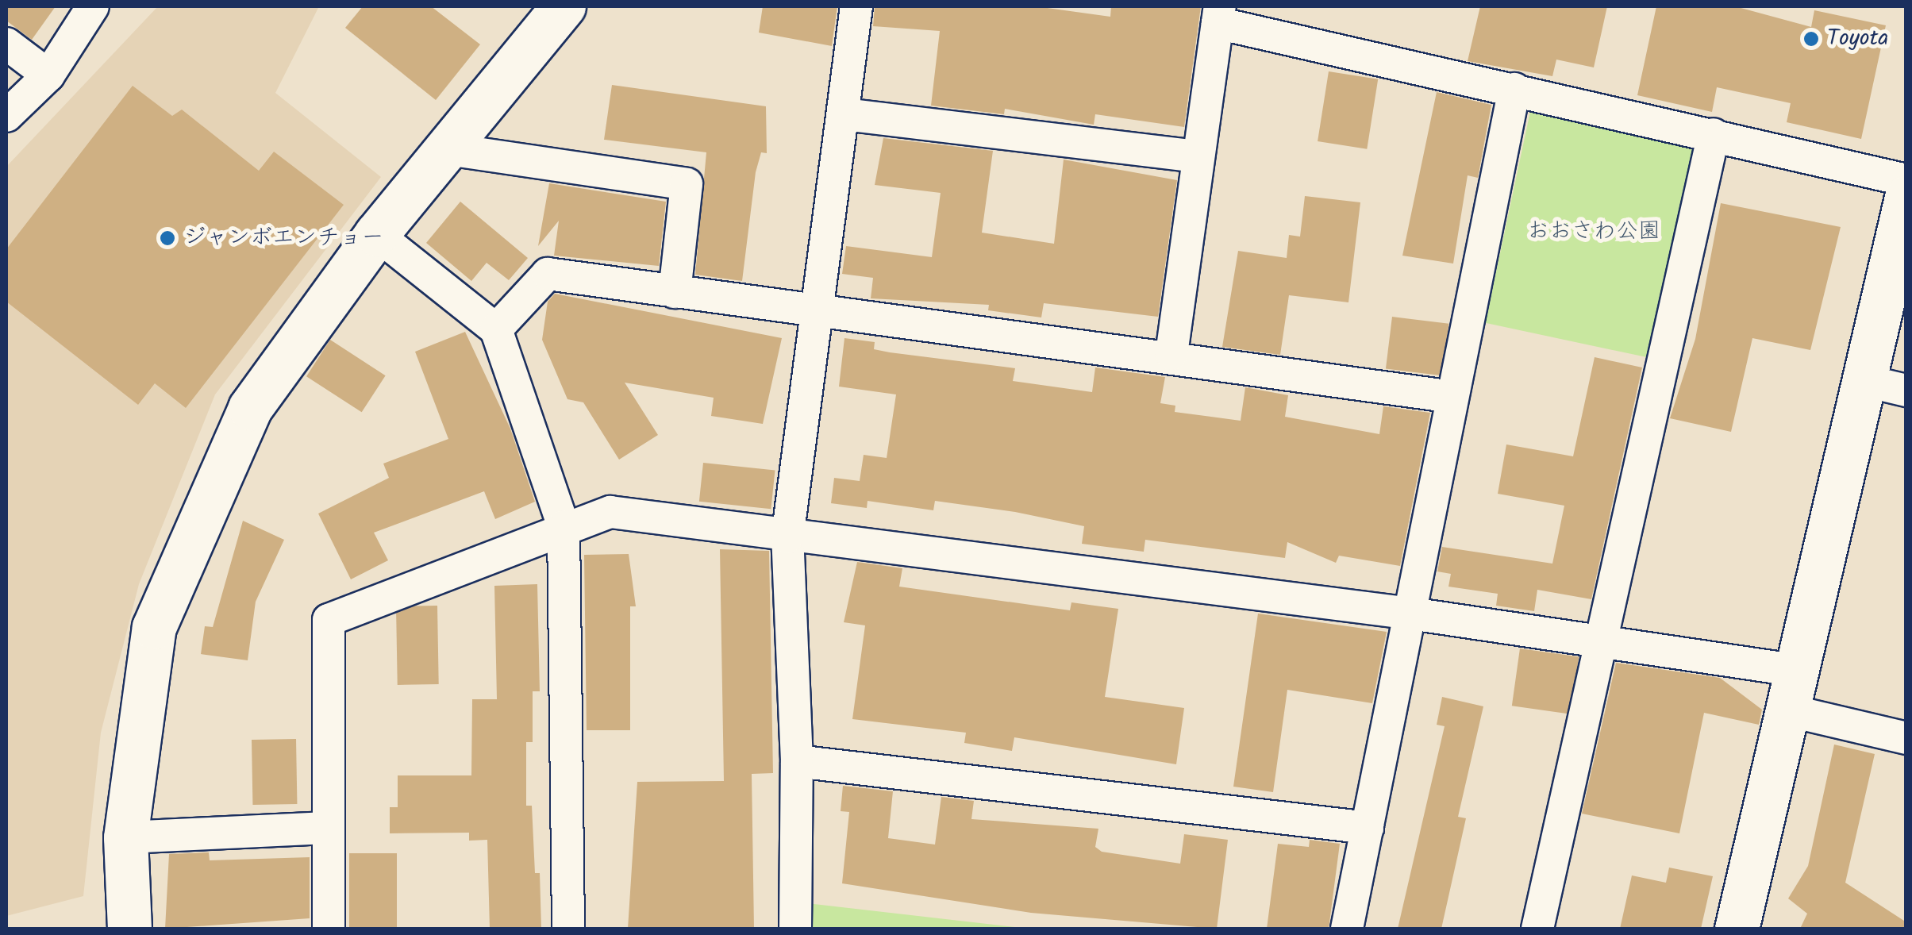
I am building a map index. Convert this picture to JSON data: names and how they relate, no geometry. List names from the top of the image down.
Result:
{
  "parks": ["おおさわ公園"],
  "places": ["Toyota", "ジャンボエンチョー"]
}
